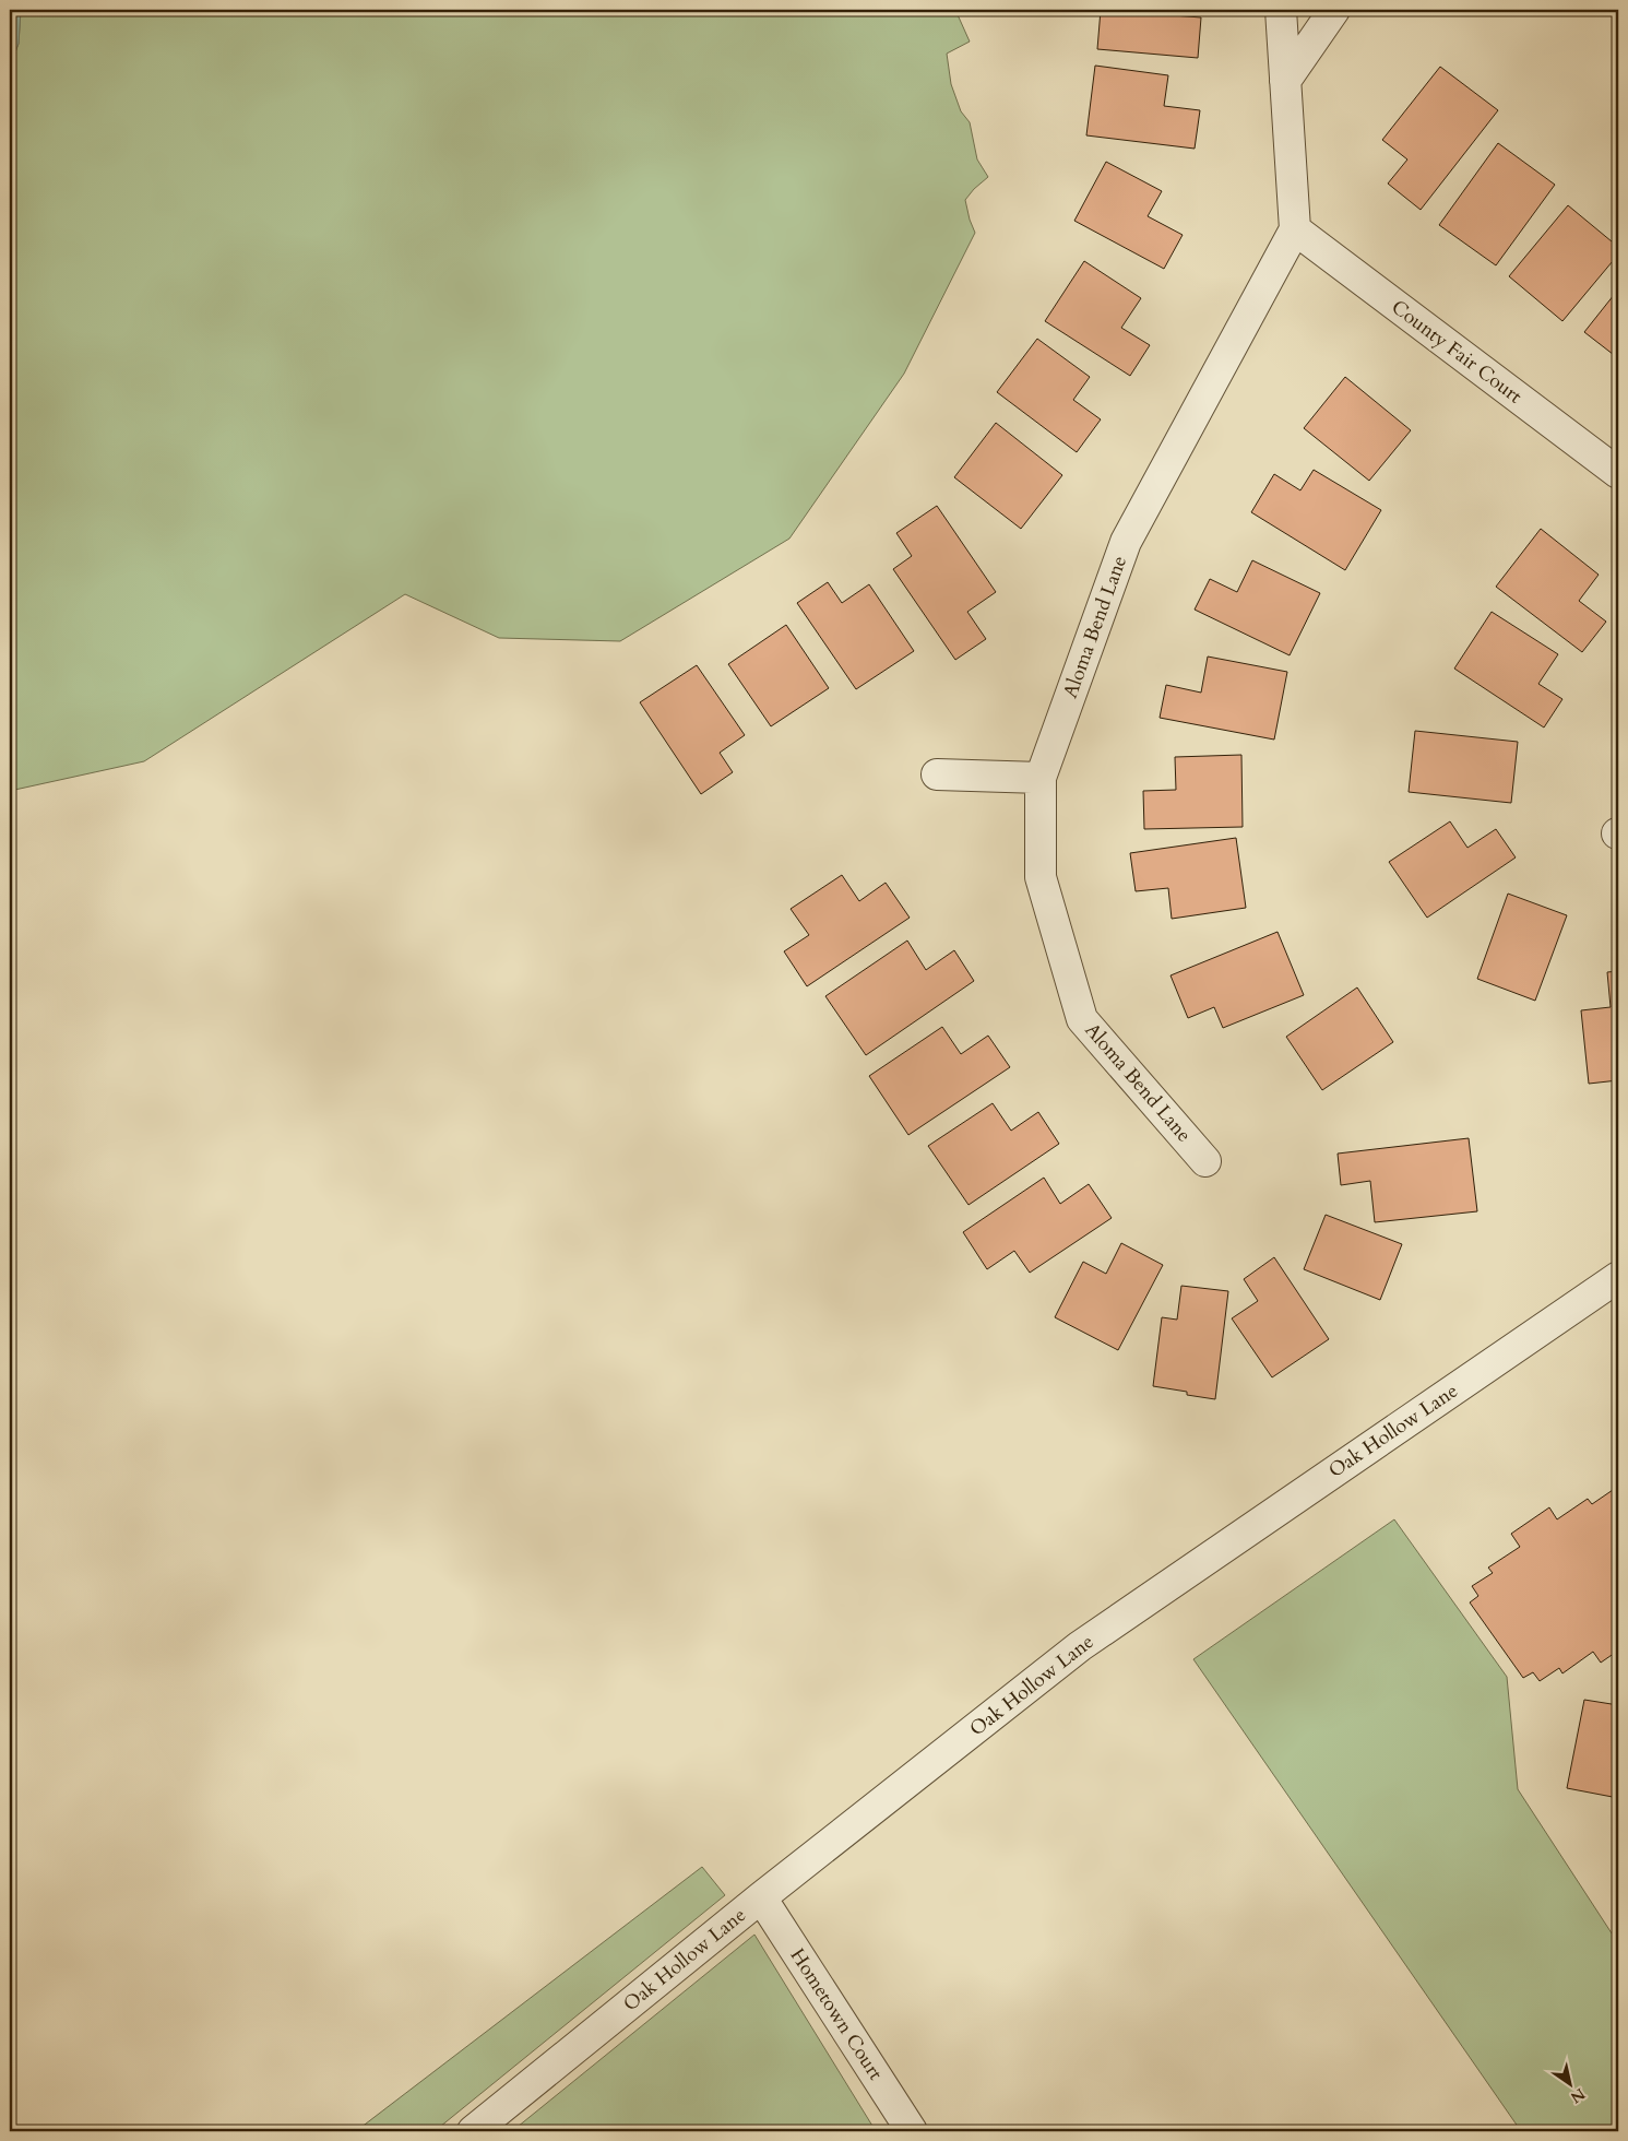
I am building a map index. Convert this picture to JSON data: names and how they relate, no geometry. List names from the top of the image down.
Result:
{
  "streets": {
    "street": [
      "County Fair Court",
      "Aloma Bend Lane",
      "Oak Hollow Lane",
      "Hometown Court"
    ]
  },
  "crossings": [
    ["County Fair Court", "Aloma Bend Lane"],
    ["Oak Hollow Lane", "Hometown Court"]
  ],
  "north": "bottom right"
}
